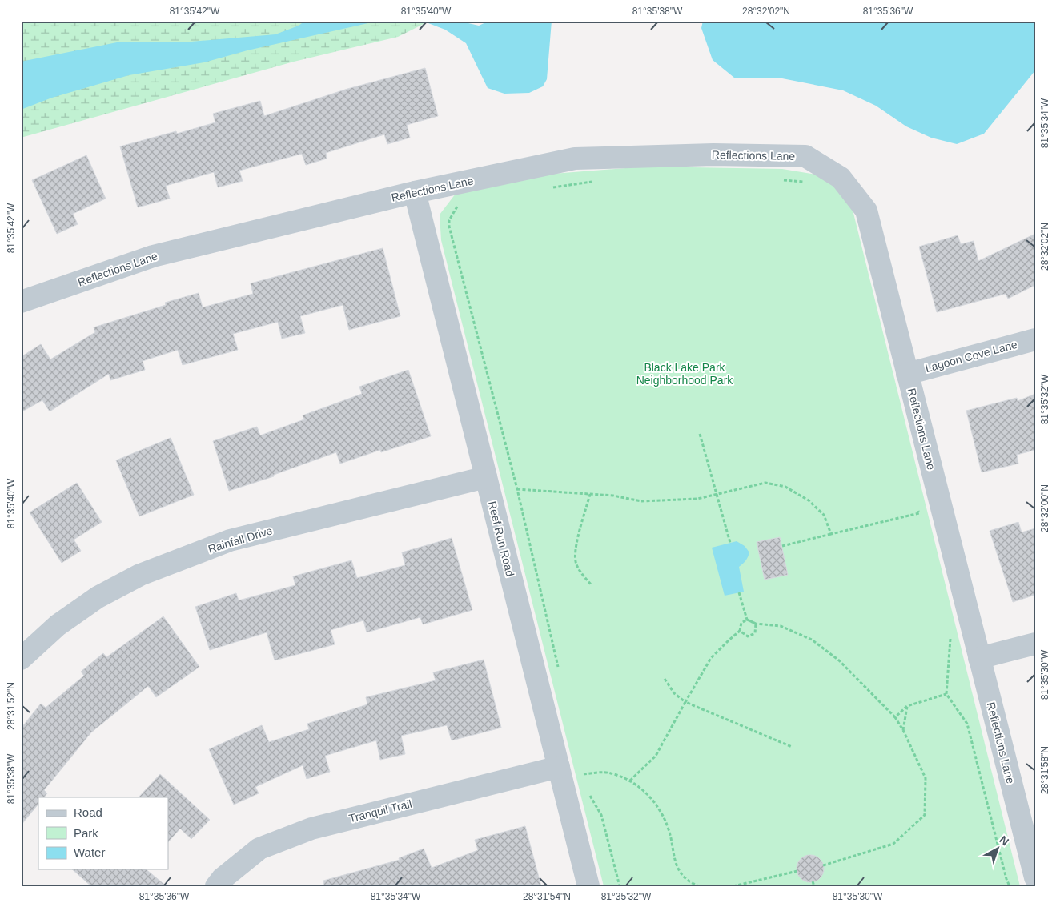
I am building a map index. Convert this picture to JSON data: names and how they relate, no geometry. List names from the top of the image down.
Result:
{
  "streets": {
    "street": [
      "Reflections Lane",
      "Lagoon Cove Lane",
      "Reef Run Road",
      "Rainfall Drive",
      "Tranquil Trail"
    ]
  },
  "crossings": [
    ["Reflections Lane", "Lagoon Cove Lane"],
    ["Reflections Lane", "Reef Run Road"],
    ["Reef Run Road", "Rainfall Drive"],
    ["Reef Run Road", "Tranquil Trail"]
  ],
  "parks": ["Black Lake Park Neighborhood Park"],
  "legend": ["Road", "Park", "Water"],
  "north": "top right",
  "coordinates": [
    "81°35'42\"W",
    "81°35'40\"W",
    "81°35'38\"W",
    "28°32'02\"N",
    "81°35'36\"W",
    "81°35'34\"W",
    "81°35'32\"W",
    "28°32'00\"N",
    "81°35'30\"W",
    "28°31'52\"N",
    "28°31'58\"N",
    "28°31'54\"N"
  ]
}
